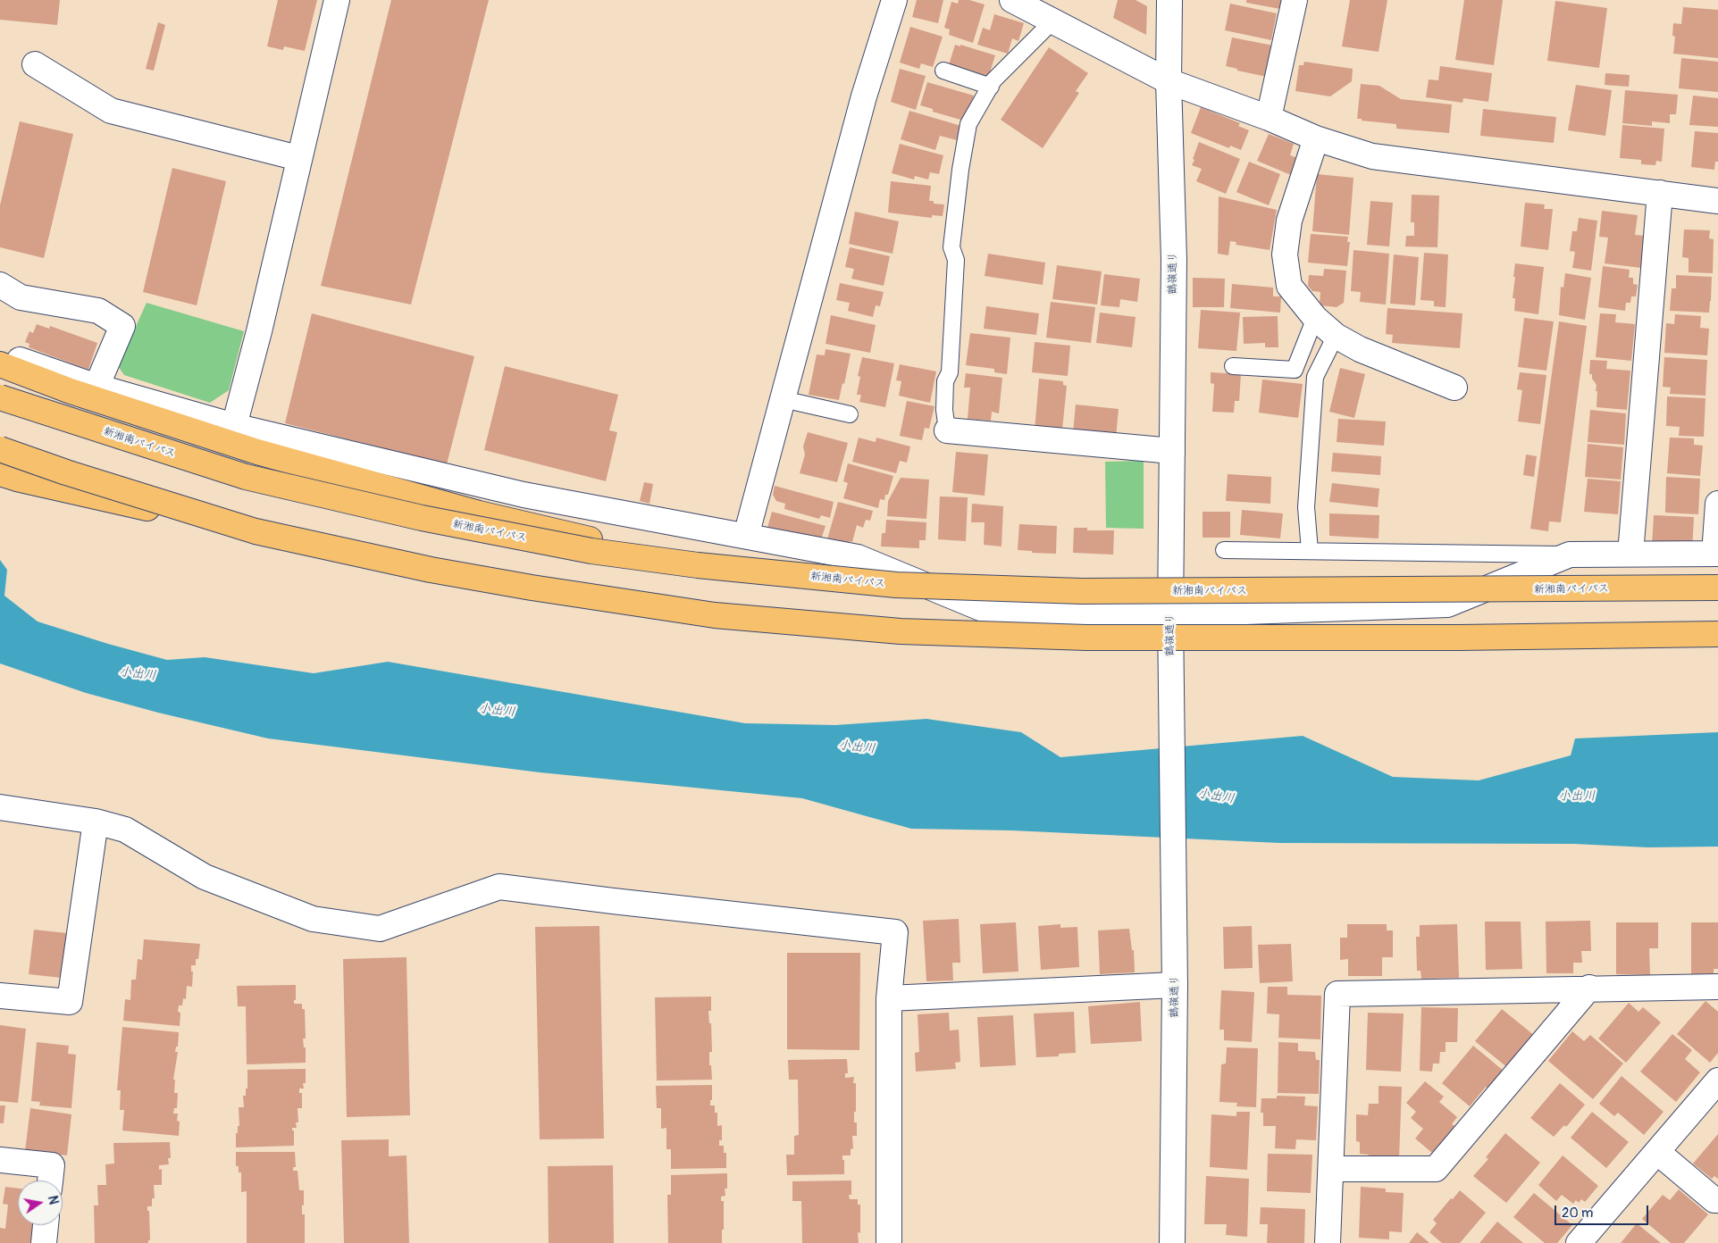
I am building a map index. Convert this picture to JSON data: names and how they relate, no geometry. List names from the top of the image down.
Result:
{
  "streets": {
    "highway": ["新湘南バイパス"],
    "street": ["鶴嶺通り"]
  },
  "water": ["小出川"],
  "scale_bar": "20 m",
  "north": "right"
}
